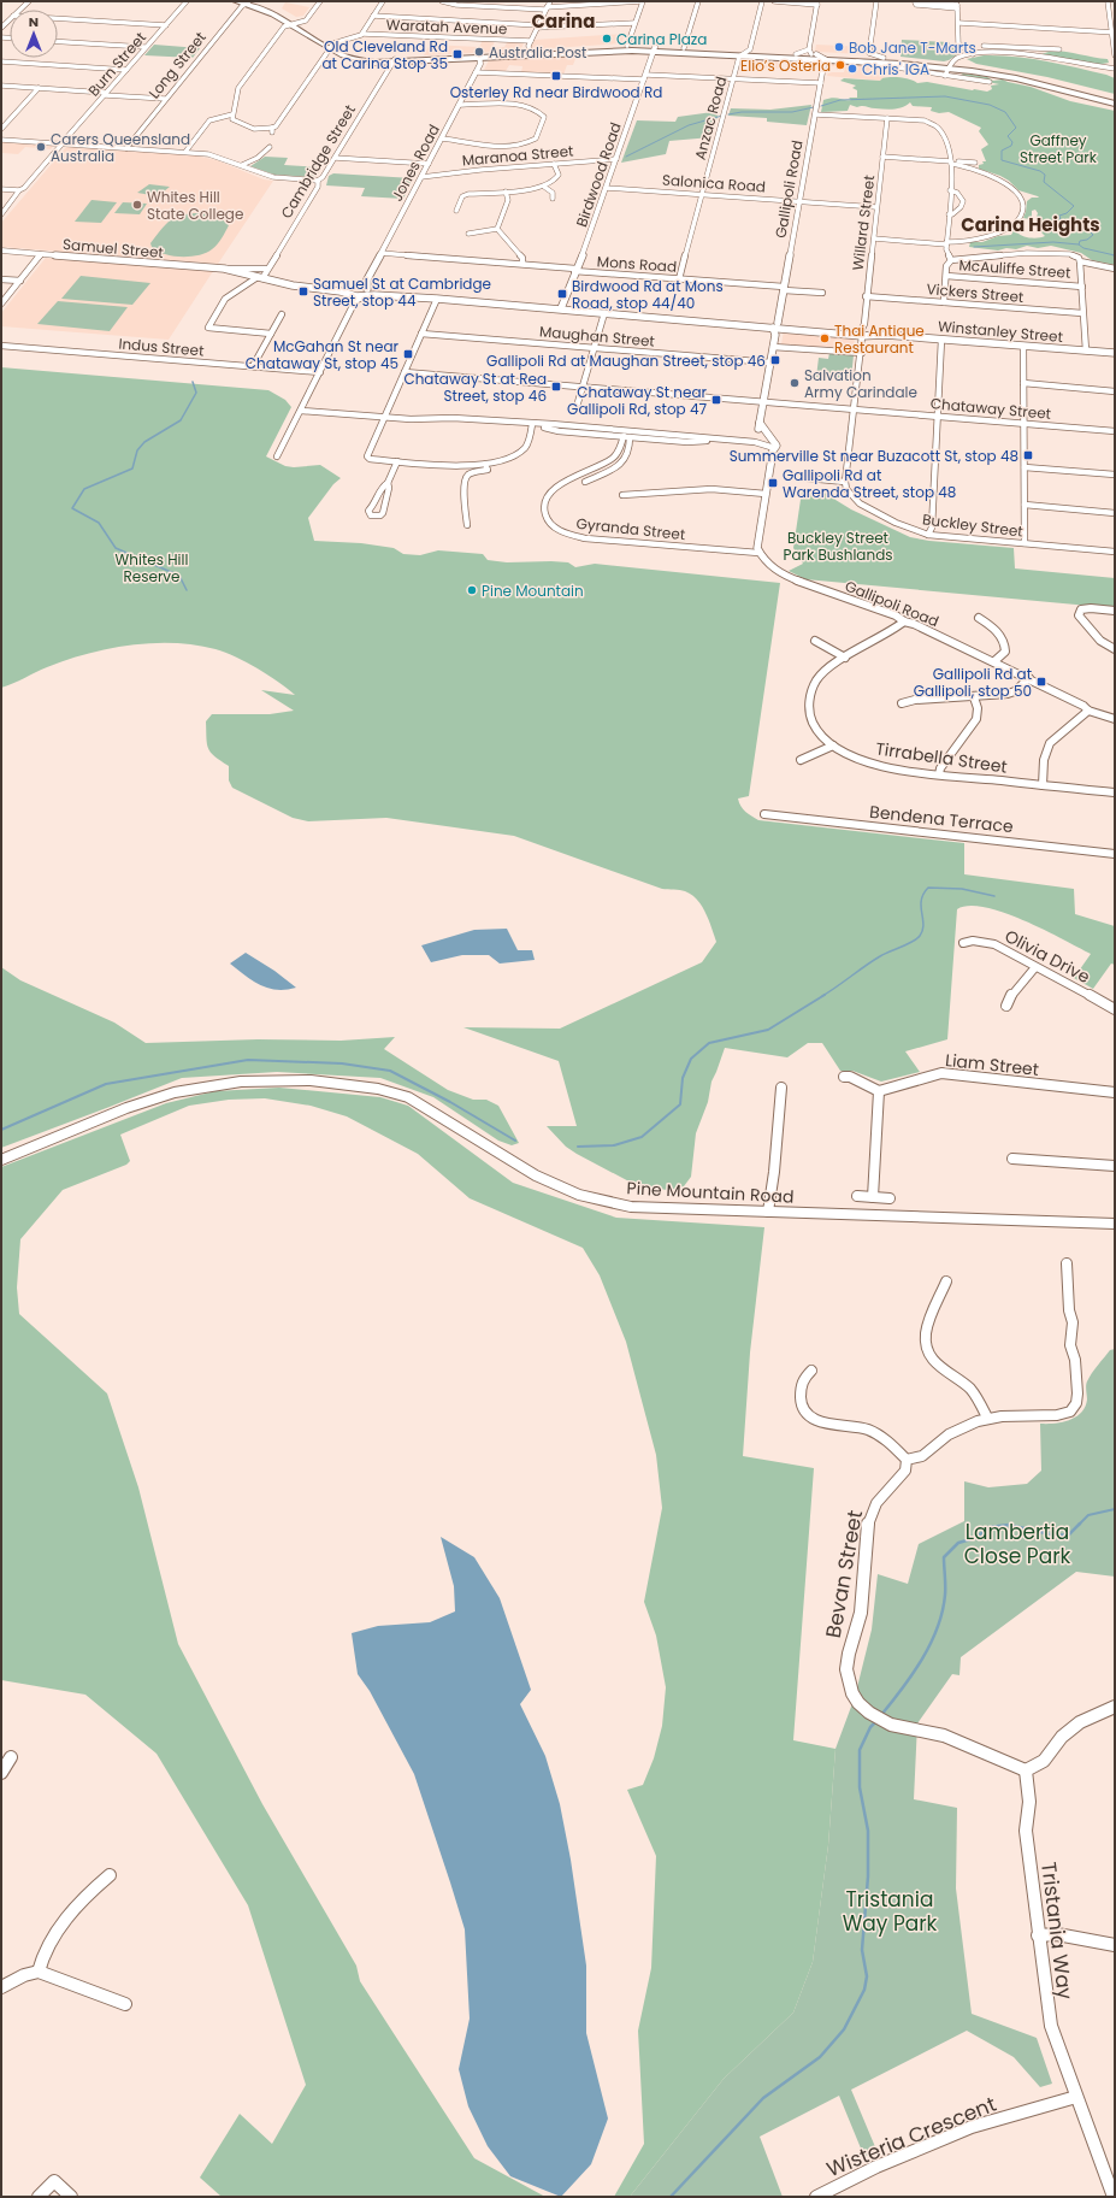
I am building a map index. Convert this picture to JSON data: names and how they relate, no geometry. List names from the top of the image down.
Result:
{
  "streets": {
    "street": [
      "Waratah Avenue",
      "Burn Street",
      "Long Street",
      "Anzac Road",
      "Maranoa Street",
      "Cambridge Street",
      "Jones Road",
      "Birdwood Road",
      "Salonica Road",
      "Gallipoli Road",
      "Willard Street",
      "Samuel Street",
      "Mons Road",
      "McAuliffe Street",
      "Vickers Street",
      "Winstanley Street",
      "Maughan Street",
      "Indus Street",
      "Chataway Street",
      "Buckley Street",
      "Gyranda Street",
      "Tirrabella Street",
      "Bendena Terrace",
      "Olivia Drive",
      "Liam Street",
      "Pine Mountain Road",
      "Bevan Street",
      "Tristania Way",
      "Wisteria Crescent"
    ]
  },
  "crossings": [
    ["Anzac Road", "Salonica Road"],
    ["Anzac Road", "Mons Road"],
    ["Maranoa Street", "Jones Road"],
    ["Maranoa Street", "Birdwood Road"],
    ["Cambridge Street", "Samuel Street"],
    ["Jones Road", "Samuel Street"],
    ["Jones Road", "Mons Road"],
    ["Jones Road", "Winstanley Street"],
    ["Jones Road", "Indus Street"],
    ["Birdwood Road", "Salonica Road"],
    ["Birdwood Road", "Mons Road"],
    ["Birdwood Road", "Winstanley Street"],
    ["Salonica Road", "Gallipoli Road"],
    ["Salonica Road", "Willard Street"],
    ["Gallipoli Road", "Mons Road"],
    ["Gallipoli Road", "Winstanley Street"],
    ["Gallipoli Road", "Gyranda Street"],
    ["Gallipoli Road", "Tirrabella Street"],
    ["Willard Street", "Vickers Street"],
    ["Willard Street", "Winstanley Street"],
    ["Willard Street", "Chataway Street"],
    ["Willard Street", "Buckley Street"],
    ["Samuel Street", "Winstanley Street"],
    ["Bevan Street", "Tristania Way"],
    ["Tristania Way", "Wisteria Crescent"]
  ],
  "districts": ["Carina", "Carina Heights"],
  "parks": [
    "Gaffney Street Park",
    "Buckley Street Park Bushlands",
    "Whites Hill Reserve",
    "Lambertia Close Park",
    "Tristania Way Park"
  ],
  "places": {
    "other": [
      "Carina Plaza",
      "Bob Jane T-Marts",
      "Australia Post",
      "Elio’s Osteria",
      "Chris' IGA",
      "Carers Queensland Australia",
      "Whites Hill State College",
      "Thai Antique Restaurant",
      "Salvation Army Carindale",
      "Pine Mountain"
    ],
    "transit": [
      "Old Cleveland Rd at Carina Stop 35",
      "Osterley Rd near Birdwood Rd",
      "Samuel St at Cambridge Street, stop 44",
      "Birdwood Rd at Mons Road, stop 44/40",
      "McGahan St near Chataway St, stop 45",
      "Gallipoli Rd at Maughan Street, stop 46",
      "Chataway St at Rea Street, stop 46",
      "Chataway St near Gallipoli Rd, stop 47",
      "Summerville St near Buzacott St, stop 48",
      "Gallipoli Rd at Warenda Street, stop 48",
      "Gallipoli Rd at Gallipoli, stop 50"
    ]
  },
  "north": "top"
}
